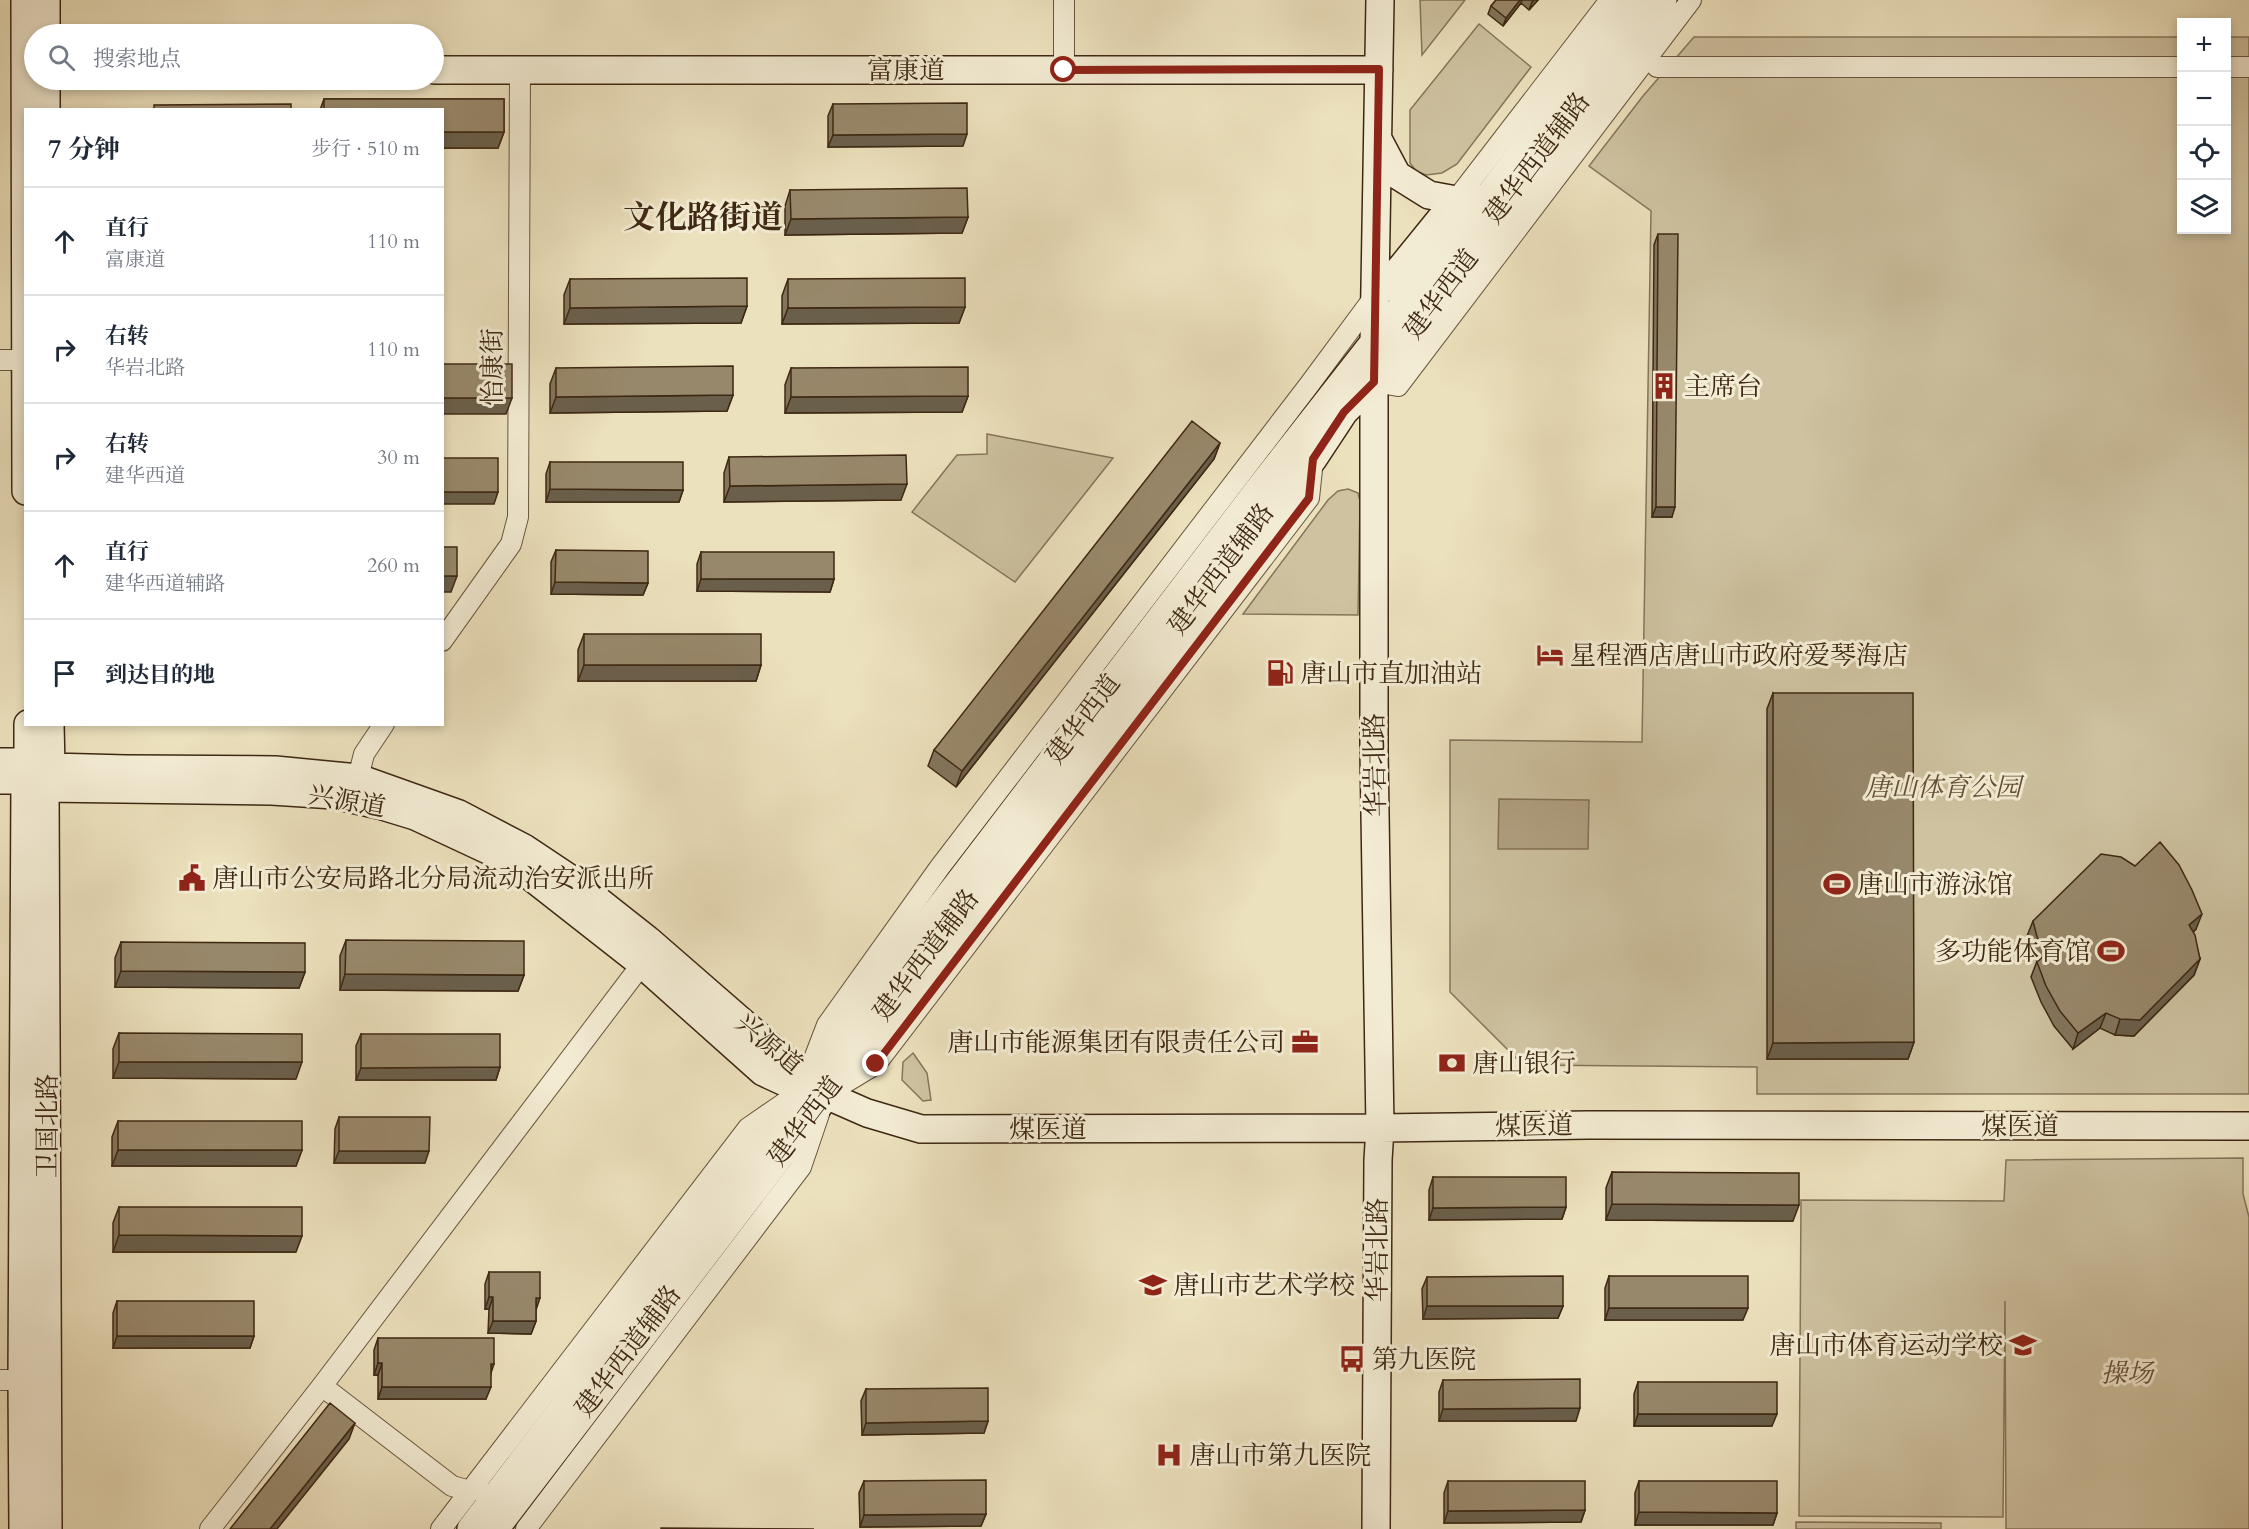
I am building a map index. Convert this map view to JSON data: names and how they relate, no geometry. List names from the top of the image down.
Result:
{
  "streets": {
    "main road": [
      "富康道",
      "建华西道",
      "华岩北路",
      "兴源道",
      "卫国北路",
      "煤医道"
    ],
    "street": ["建华西道辅路", "怡康街"]
  },
  "crossings": [
    ["富康道", "怡康街"],
    ["富康道", "华岩北路"],
    ["建华西道辅路", "建华西道"],
    ["建华西道辅路", "华岩北路"],
    ["建华西道辅路", "兴源道"],
    ["建华西道辅路", "煤医道"],
    ["建华西道", "华岩北路"],
    ["建华西道", "兴源道"],
    ["建华西道", "煤医道"],
    ["华岩北路", "煤医道"],
    ["兴源道", "卫国北路"],
    ["兴源道", "煤医道"]
  ],
  "districts": ["文化路街道"],
  "parks": ["唐山体育公园", "操场"],
  "places": {
    "building": ["主席台"],
    "hotel": ["星程酒店唐山市政府爱琴海店"],
    "fuel station": ["唐山市直加油站"],
    "public building": ["唐山市公安局路北分局流动治安派出所"],
    "sports": ["唐山市游泳馆", "多功能体育馆"],
    "office": ["唐山市能源集团有限责任公司"],
    "bank": ["唐山银行"],
    "school or university": ["唐山市艺术学校", "唐山市体育运动学校"],
    "bus stop": ["第九医院"],
    "hospital": ["唐山市第九医院"]
  },
  "page": {
    "map_buttons": ["+", "−"],
    "search": "搜索地点",
    "heading": ["7 分钟", "步行 · 510 m"],
    "list": [
      ["直行", "富康道", "110 m"],
      ["右转", "华岩北路", "110 m"],
      ["右转", "建华西道", "30 m"],
      ["直行", "建华西道辅路", "260 m"],
      "到达目的地"
    ]
  }
}
